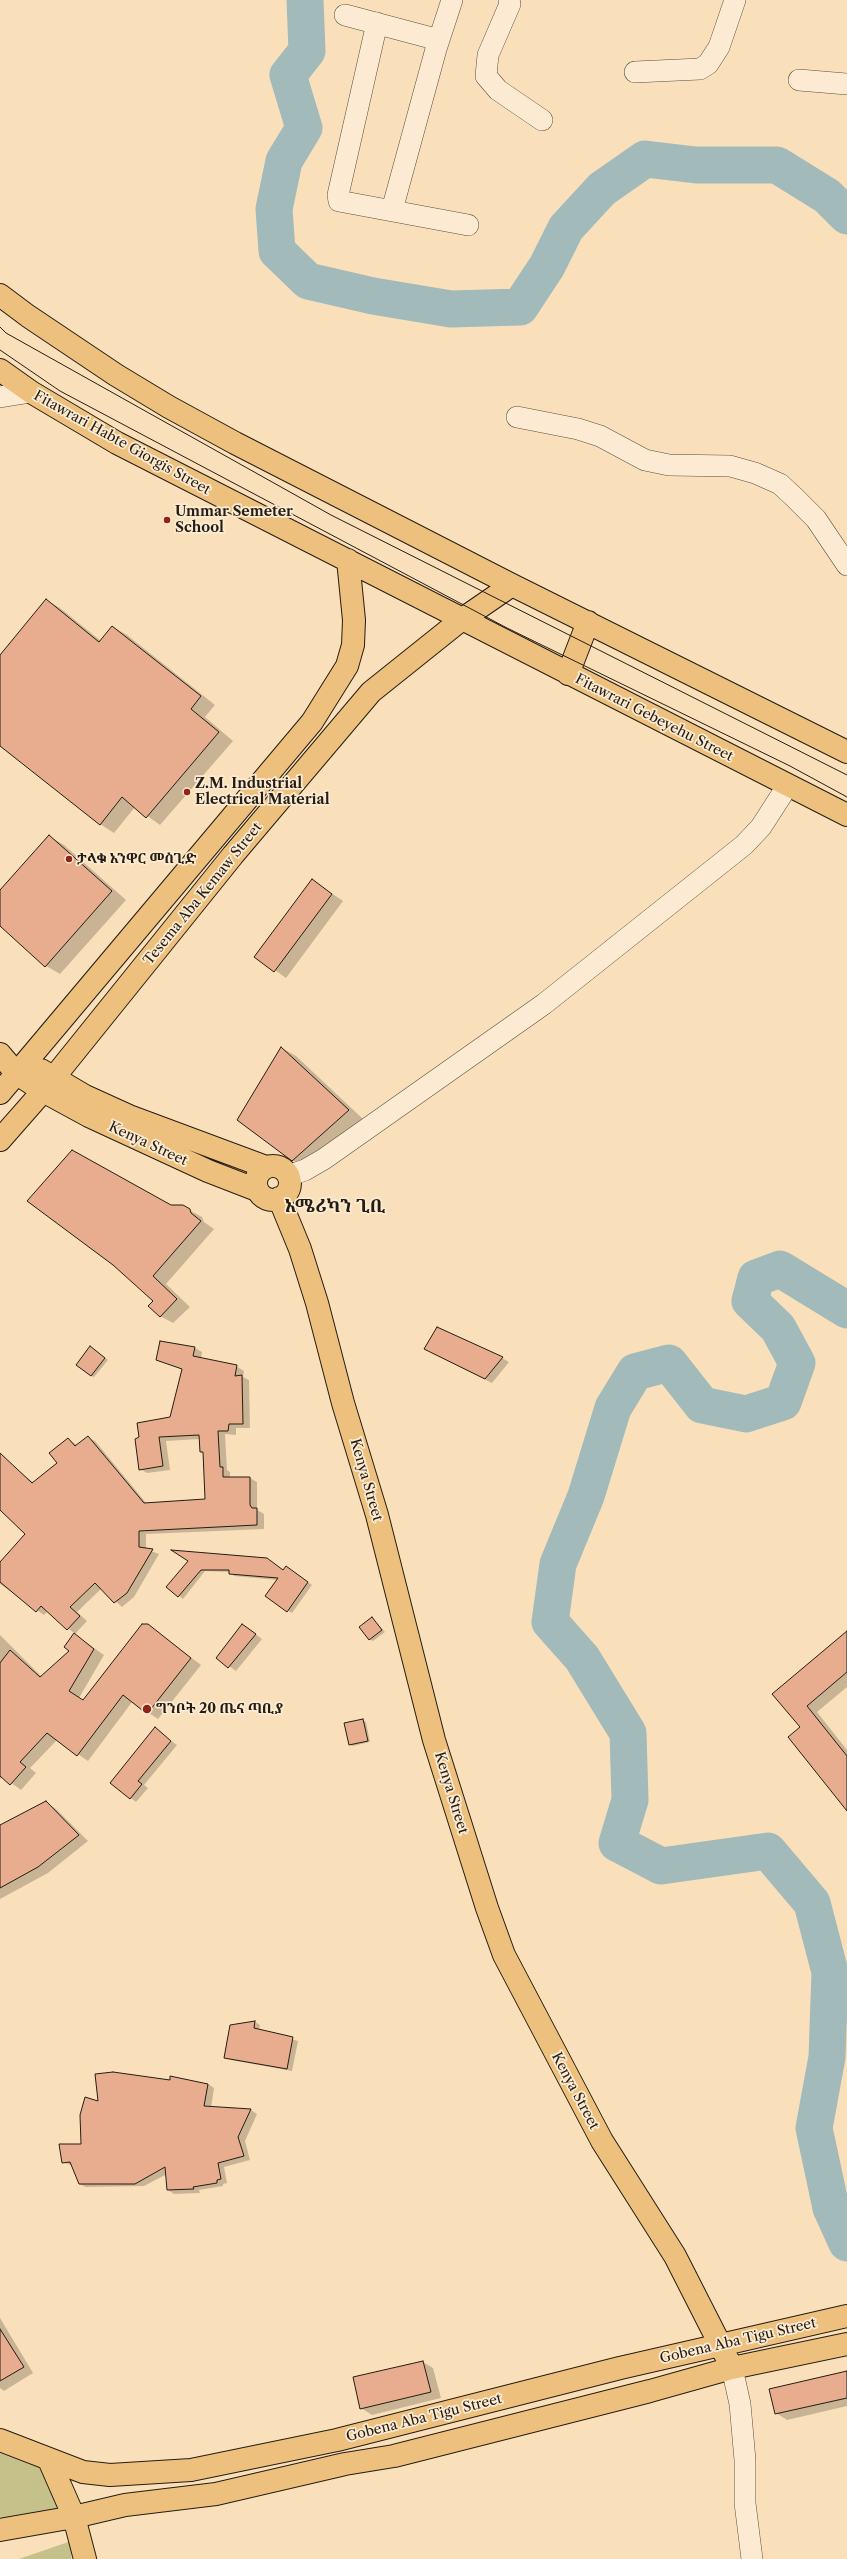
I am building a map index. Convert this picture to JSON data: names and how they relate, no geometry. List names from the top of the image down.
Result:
{
  "streets": {
    "main road": [
      "Fitawrari Habte Giorgis Street",
      "Fitawrari Gebeyehu Street",
      "Tesema Aba Kemaw Street",
      "Kenya Street",
      "Gobena Aba Tigu Street"
    ]
  },
  "crossings": [
    ["Fitawrari Habte Giorgis Street", "Fitawrari Gebeyehu Street"],
    ["Fitawrari Habte Giorgis Street", "Tesema Aba Kemaw Street"],
    ["Fitawrari Gebeyehu Street", "Tesema Aba Kemaw Street"],
    ["Tesema Aba Kemaw Street", "Kenya Street"],
    ["Kenya Street", "Gobena Aba Tigu Street"]
  ],
  "districts": ["አሜሪካን ጊቢ"],
  "places": [
    "Ummar Semeter School",
    "Z.M. Industrial Electrical Material",
    "ታላቁ አንዋር መስጊድ",
    "ግንቦት 20 ጤና ጣቢያ"
  ]
}
